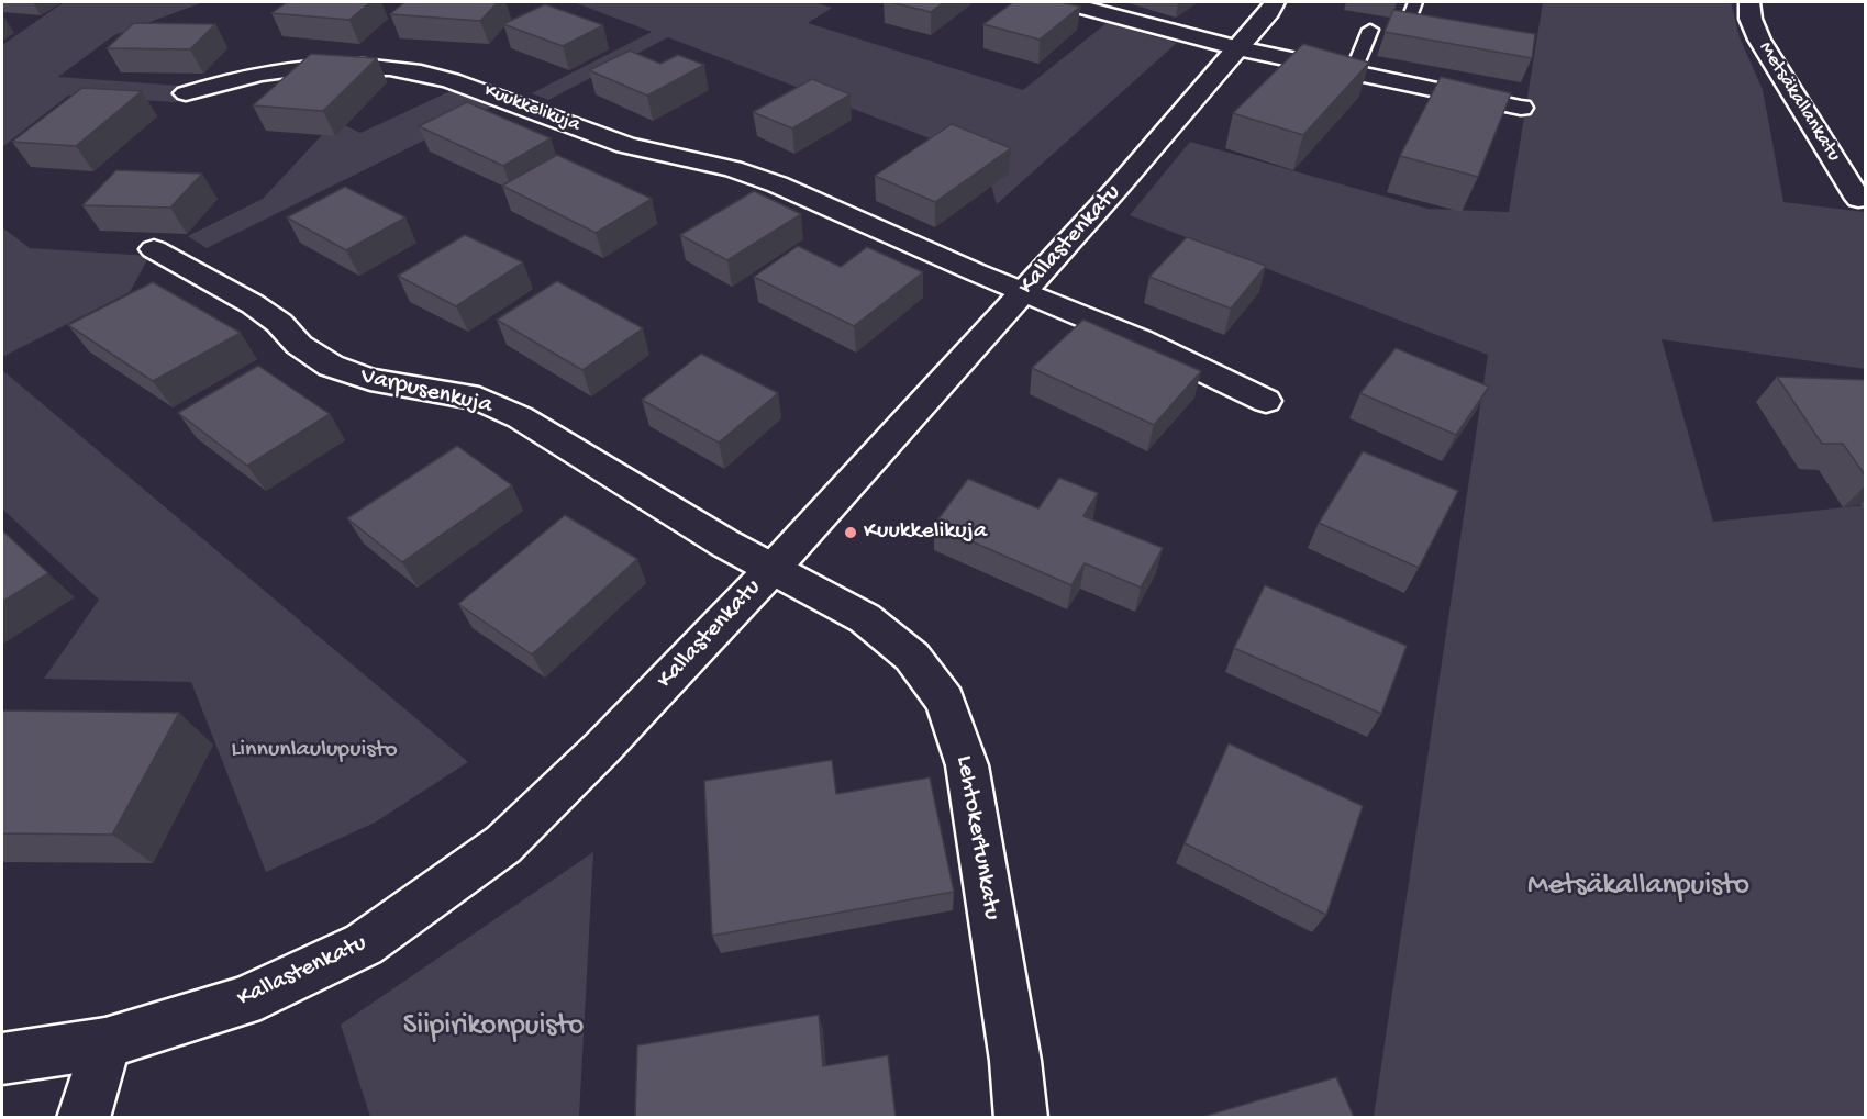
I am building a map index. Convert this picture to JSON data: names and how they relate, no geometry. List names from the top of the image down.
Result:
{
  "streets": {
    "street": [
      "Metsäkallankatu",
      "Kuukkelikuja",
      "Kallastenkatu",
      "Varpusenkuja",
      "Lehtokertunkatu"
    ]
  },
  "crossings": [
    ["Kuukkelikuja", "Kallastenkatu"],
    ["Kallastenkatu", "Varpusenkuja"],
    ["Kallastenkatu", "Lehtokertunkatu"],
    ["Varpusenkuja", "Lehtokertunkatu"]
  ],
  "parks": ["Linnunlaulupuisto", "Metsäkallanpuisto", "Siipirikonpuisto"],
  "places": ["Kuukkelikuja"]
}
